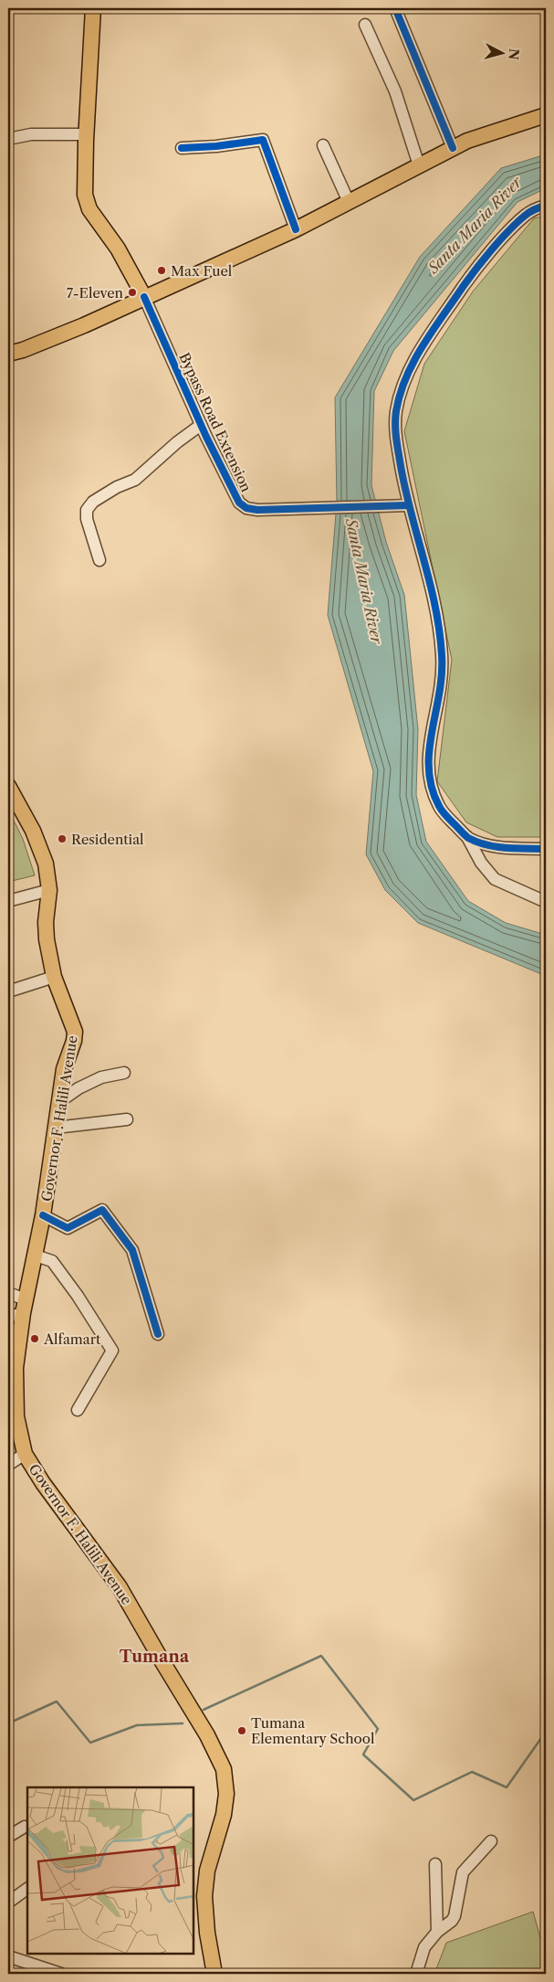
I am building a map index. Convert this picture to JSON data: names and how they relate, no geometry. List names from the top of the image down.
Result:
{
  "streets": {
    "main road": ["Bypass Road Extension", "Governor F. Halili Avenue"]
  },
  "districts": ["Tumana"],
  "water": ["Santa Maria River"],
  "places": [
    "Max Fuel",
    "7-Eleven",
    "Residential",
    "Alfamart",
    "Tumana Elementary School"
  ],
  "north": "right"
}
